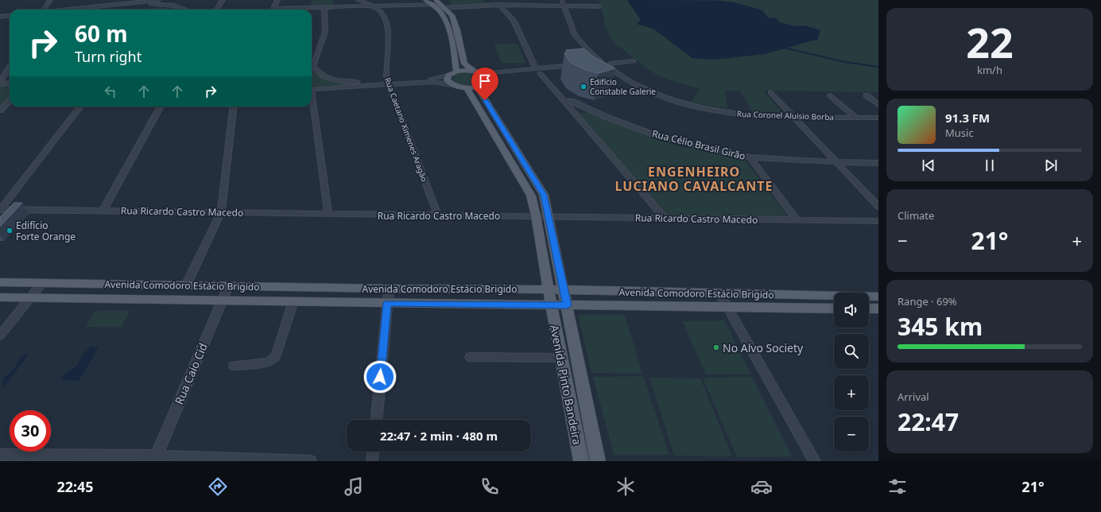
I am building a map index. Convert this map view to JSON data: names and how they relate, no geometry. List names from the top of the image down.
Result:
{
  "streets": {
    "main road": ["Avenida Comodoro Estácio Brigido", "Avenida Pinto Bandeira"],
    "street": [
      "Rua Coronel Aluisio Borba",
      "Rua Caetano Ximenes Aragão",
      "Rua Célio Brasil Girão",
      "Rua Ricardo Castro Macedo",
      "Rua Caio Cid"
    ]
  },
  "crossings": [
    ["Rua Caetano Ximenes Aragão", "Rua Ricardo Castro Macedo"],
    ["Rua Ricardo Castro Macedo", "Avenida Pinto Bandeira"],
    ["Avenida Comodoro Estácio Brigido", "Rua Caio Cid"],
    ["Avenida Comodoro Estácio Brigido", "Avenida Pinto Bandeira"]
  ],
  "districts": ["ENGENHEIRO LUCIANO CAVALCANTE"],
  "places": ["Edifício Constable Galerie", "Edifício Forte Orange", "No Alvo Society"],
  "page": {
    "tile": [
      ["22", "km/h"],
      "Climate",
      ["Range · 69%", "345 km"],
      ["Arrival", "22:47"]
    ],
    "turn": ["60 m", "Turn right"],
    "song": ["91.3 FM", "Music"],
    "heat": ["−", "21°", "+"],
    "map_buttons": ["+", "−"],
    "limit": "30",
    "trip": "22:47 · 2 min · 480 m",
    "tabs": ["22:45", "21°"]
  }
}
